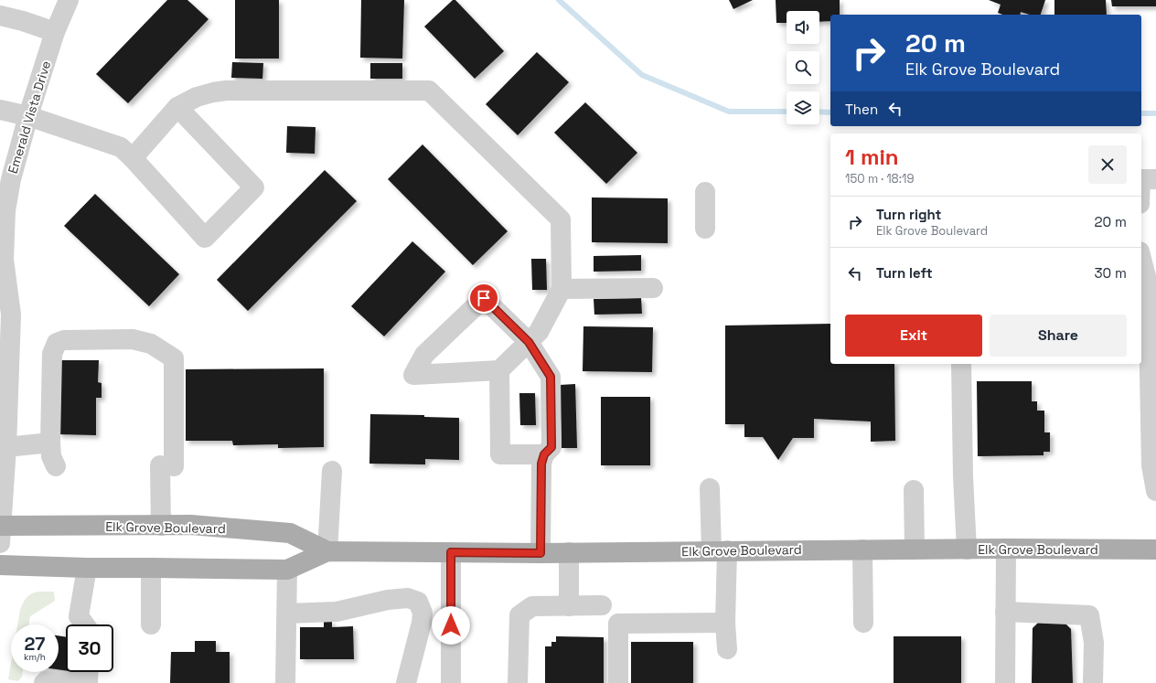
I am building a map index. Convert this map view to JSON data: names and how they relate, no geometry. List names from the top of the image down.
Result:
{
  "streets": {
    "main road": ["Elk Grove Boulevard"],
    "street": ["Emerald Vista Drive"]
  },
  "crossings": [
    ["Emerald Vista Drive", "Elk Grove Boulevard"]
  ],
  "page": {
    "turn": ["20 m", "Elk Grove Boulevard"],
    "then": "Then",
    "heading": ["1 min", "150 m · 18:19"],
    "list": [
      {
        "name": "Turn right",
        "note": "Elk Grove Boulevard",
        "value": "20 m"
      },
      {
        "name": "Turn left",
        "value": "30 m"
      }
    ],
    "buttons": ["Exit", "Share"],
    "speed": "27 km/h",
    "limit": "30"
  }
}
